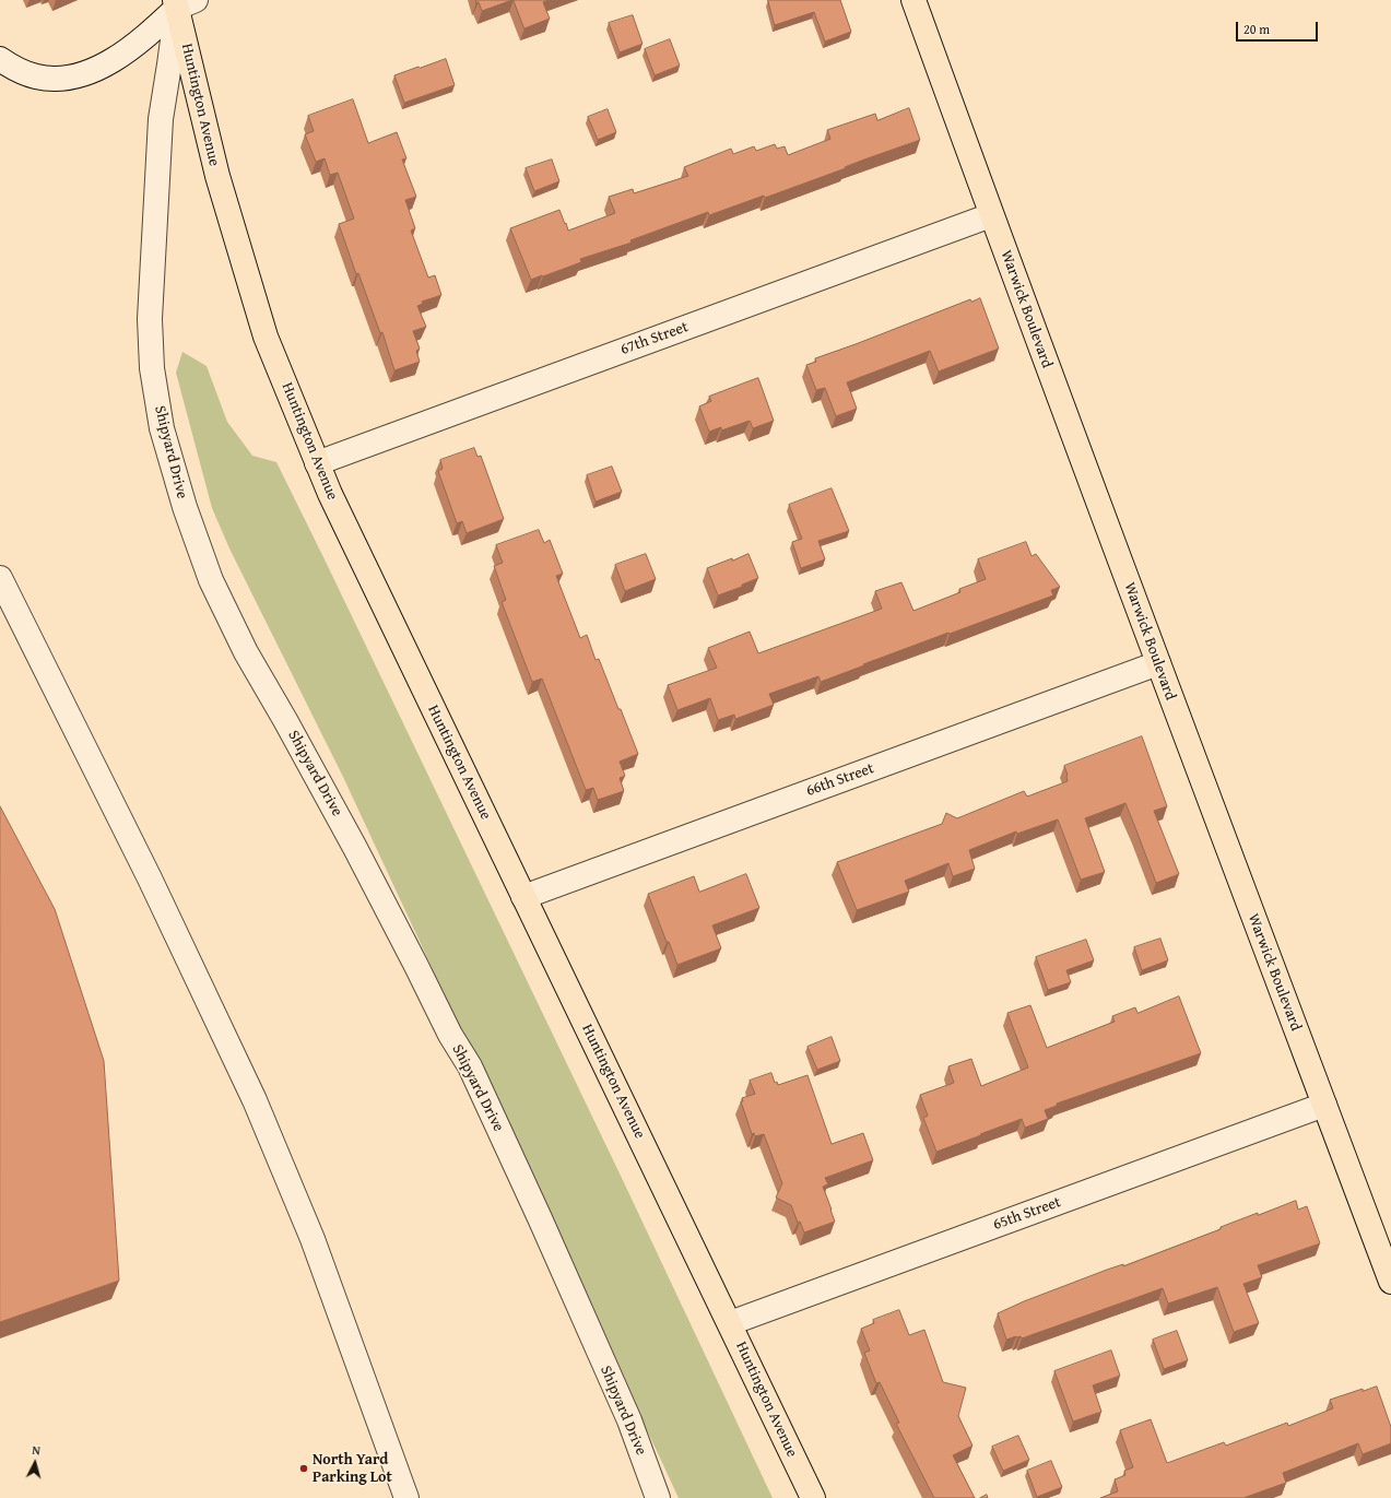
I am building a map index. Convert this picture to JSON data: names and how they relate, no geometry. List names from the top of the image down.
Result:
{
  "streets": {
    "main road": ["Huntington Avenue", "Warwick Boulevard"],
    "street": [
      "67th Street",
      "Shipyard Drive",
      "66th Street",
      "65th Street"
    ]
  },
  "crossings": [
    ["Huntington Avenue", "67th Street"],
    ["Huntington Avenue", "Shipyard Drive"],
    ["Huntington Avenue", "66th Street"],
    ["Huntington Avenue", "65th Street"],
    ["Warwick Boulevard", "67th Street"],
    ["Warwick Boulevard", "66th Street"],
    ["Warwick Boulevard", "65th Street"]
  ],
  "places": ["North Yard Parking Lot"],
  "scale_bar": "20 m",
  "north": "top"
}
